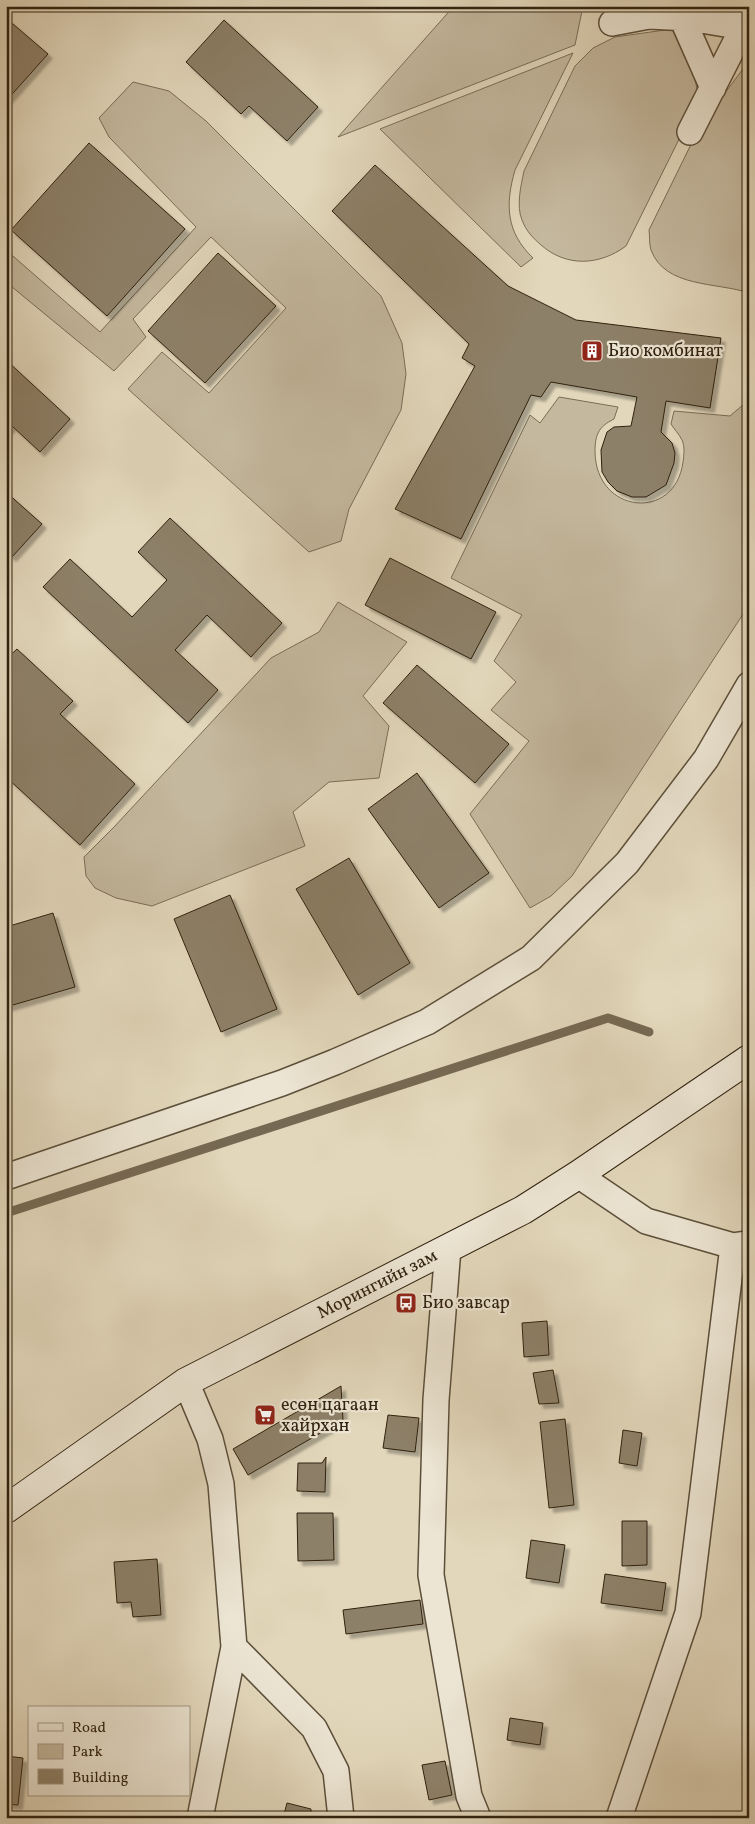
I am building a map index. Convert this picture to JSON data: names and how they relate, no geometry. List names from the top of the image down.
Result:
{
  "streets": {
    "main road": ["Морингийн зам"]
  },
  "places": {
    "building": ["Био комбинат"],
    "bus stop": ["Био завсар"],
    "supermarket": ["есөн цагаан хайрхан"]
  },
  "legend": ["Road", "Park", "Building"]
}
